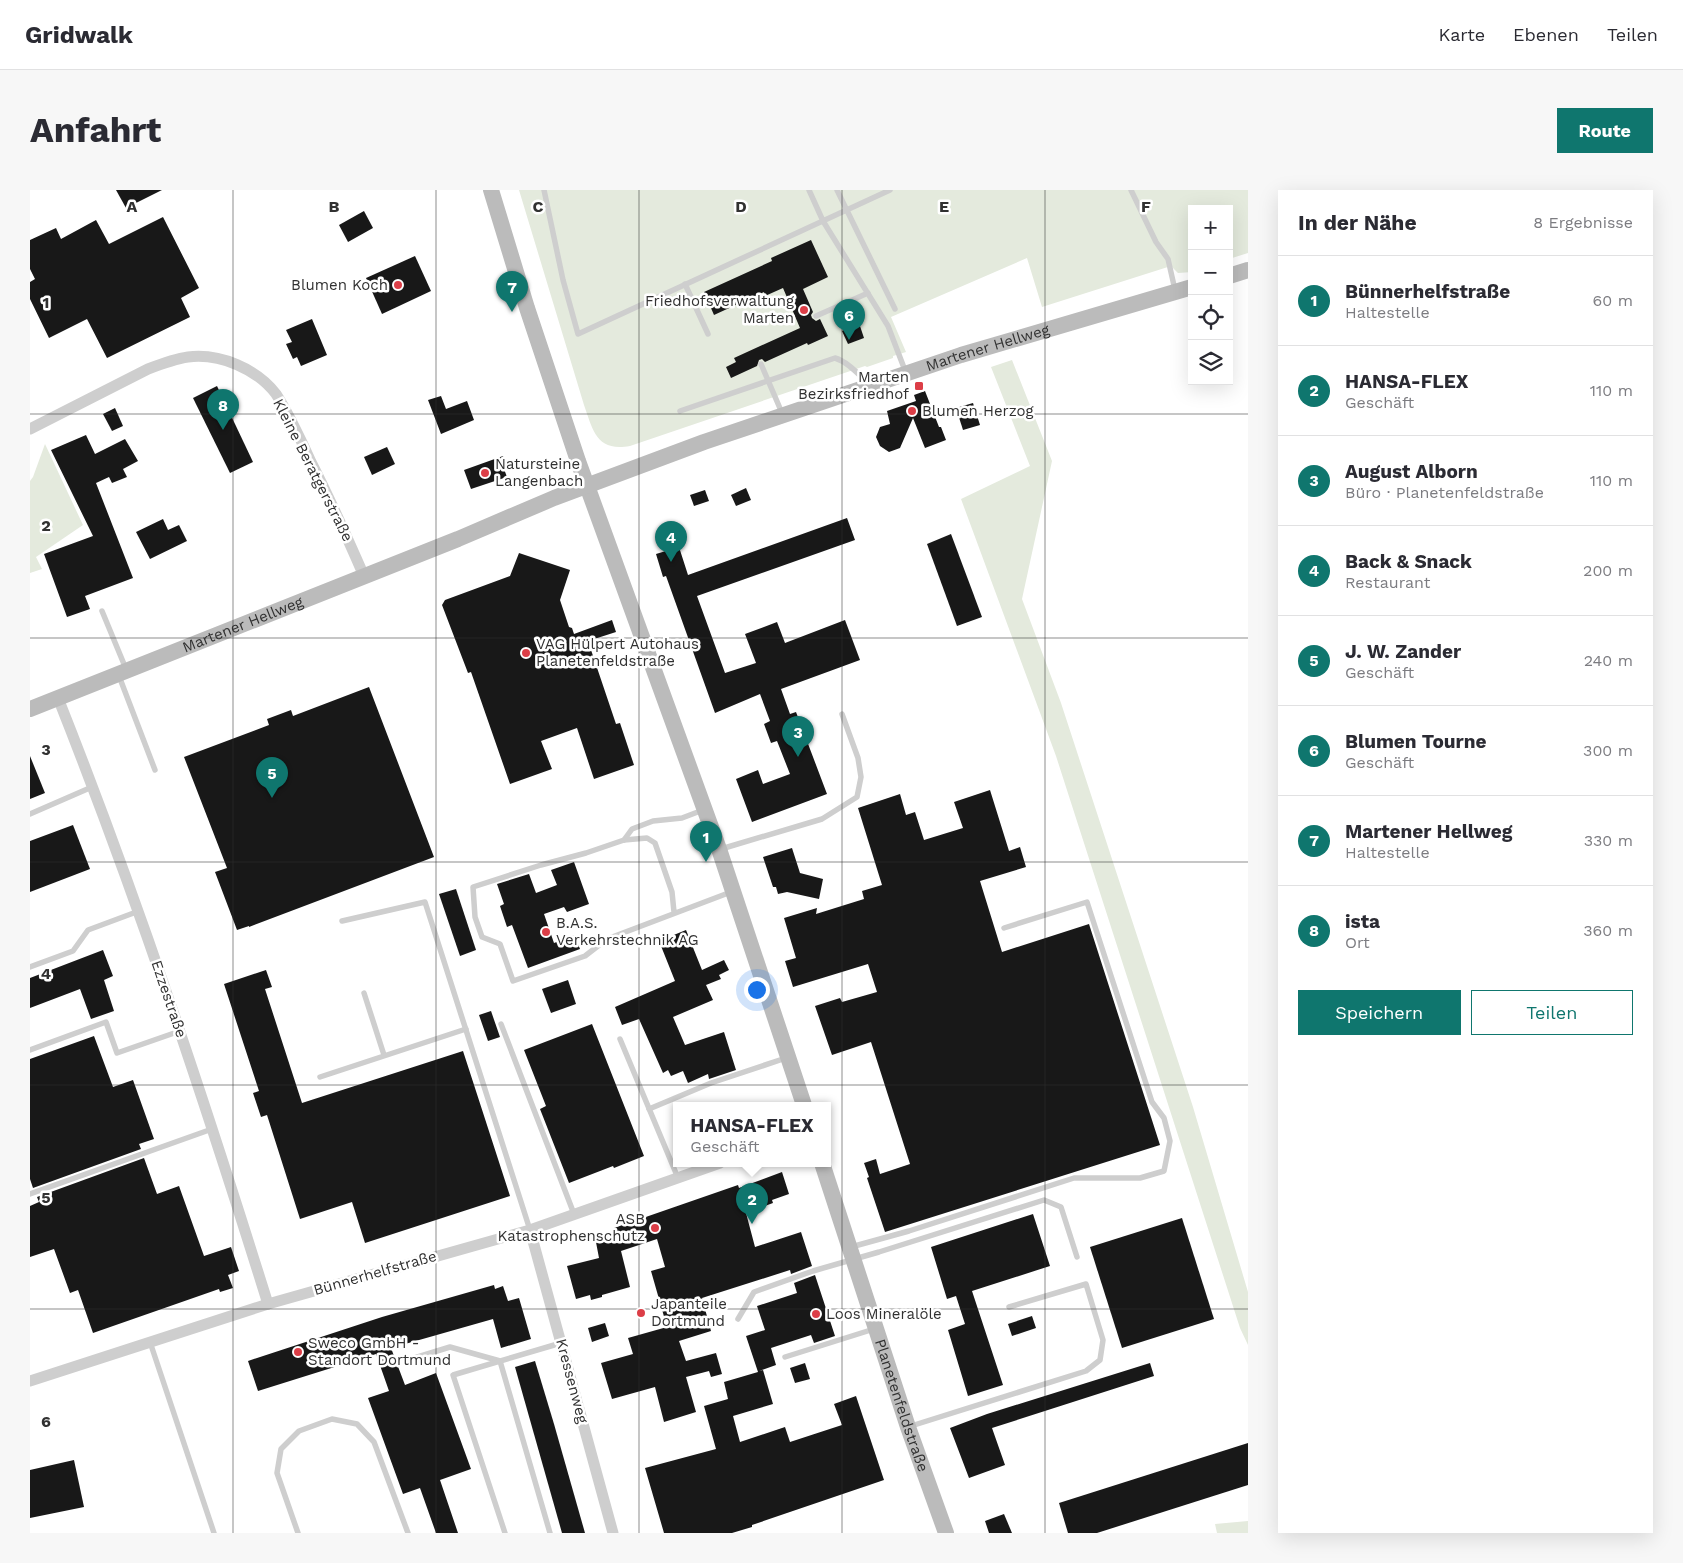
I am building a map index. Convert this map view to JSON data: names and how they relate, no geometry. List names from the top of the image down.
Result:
{
  "streets": {
    "street": [
      "Martener Hellweg",
      "Kleine Beratgerstraße",
      "Ezzestraße",
      "Bünnerhelfstraße",
      "Kressenweg",
      "Planetenfeldstraße"
    ]
  },
  "crossings": [
    ["Martener Hellweg", "Kleine Beratgerstraße"],
    ["Martener Hellweg", "Ezzestraße"],
    ["Ezzestraße", "Bünnerhelfstraße"],
    ["Bünnerhelfstraße", "Kressenweg"]
  ],
  "places": {
    "other": [
      "Blumen Koch",
      "Friedhofsverwaltung Marten",
      "Blumen Herzog",
      "Natursteine Langenbach",
      "VAG Hülpert Autohaus Planetenfeldstraße",
      "B.A.S. Verkehrstechnik AG",
      "ASB Katastrophenschutz",
      "Japanteile Dortmund",
      "Loos Mineralöle",
      "Sweco GmbH - Standort Dortmund"
    ],
    "transit": ["Marten Bezirksfriedhof"]
  },
  "page": {
    "header": "Gridwalk",
    "nav": ["Karte", "Ebenen", "Teilen"],
    "buttons": [
      "Route",
      ["Speichern", "Teilen"]
    ],
    "title": "Anfahrt",
    "heading": ["In der Nähe", "8 Ergebnisse"],
    "map_buttons": ["+", "−"],
    "list": [
      {
        "mark": "1",
        "name": "Bünnerhelfstraße",
        "note": "Haltestelle",
        "value": "60 m"
      },
      {
        "mark": "2",
        "name": "HANSA-FLEX",
        "note": "Geschäft",
        "value": "110 m"
      },
      {
        "mark": "3",
        "name": "August Alborn",
        "note": "Büro · Planetenfeldstraße",
        "value": "110 m"
      },
      {
        "mark": "4",
        "name": "Back & Snack",
        "note": "Restaurant",
        "value": "200 m"
      },
      {
        "mark": "5",
        "name": "J. W. Zander",
        "note": "Geschäft",
        "value": "240 m"
      },
      {
        "mark": "6",
        "name": "Blumen Tourne",
        "note": "Geschäft",
        "value": "300 m"
      },
      {
        "mark": "7",
        "name": "Martener Hellweg",
        "note": "Haltestelle",
        "value": "330 m"
      },
      {
        "mark": "8",
        "name": "ista",
        "note": "Ort",
        "value": "360 m"
      }
    ],
    "pins": [
      "7",
      "6",
      "8",
      "4",
      "3",
      "5",
      "1",
      "2"
    ],
    "popup": ["HANSA-FLEX", "Geschäft"]
  },
  "grid": {
    "columns": [
      "A",
      "B",
      "C",
      "D",
      "E",
      "F"
    ],
    "rows": [
      "1",
      "2",
      "3",
      "4",
      "5",
      "6"
    ]
  }
}
